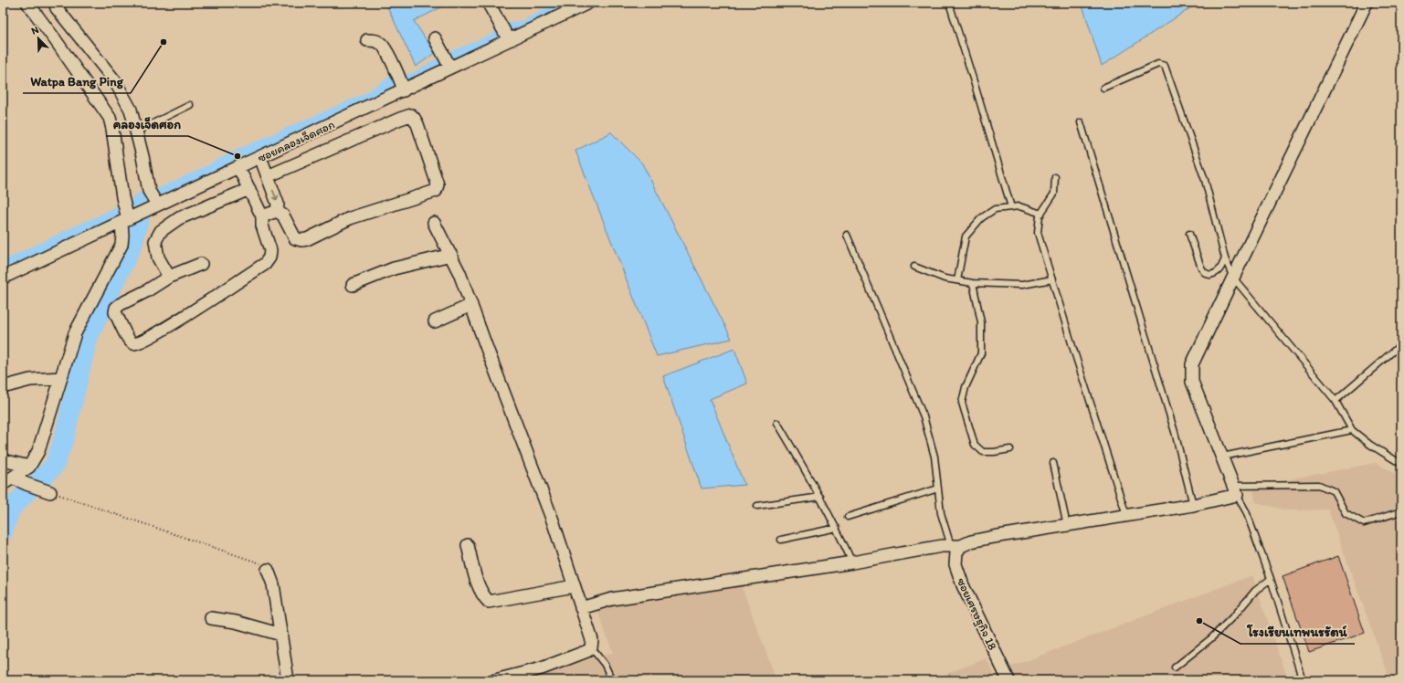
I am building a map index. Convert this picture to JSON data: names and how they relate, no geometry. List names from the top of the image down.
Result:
{
  "streets": {
    "street": ["ซอยคลองเจ็ดศอก", "ซอยเศรษฐกิจ 18"]
  },
  "places": ["Watpa Bang Ping", "คลองเจ็ดศอก", "โรงเรียนเทพนรรัตน์"],
  "north": "top left"
}
